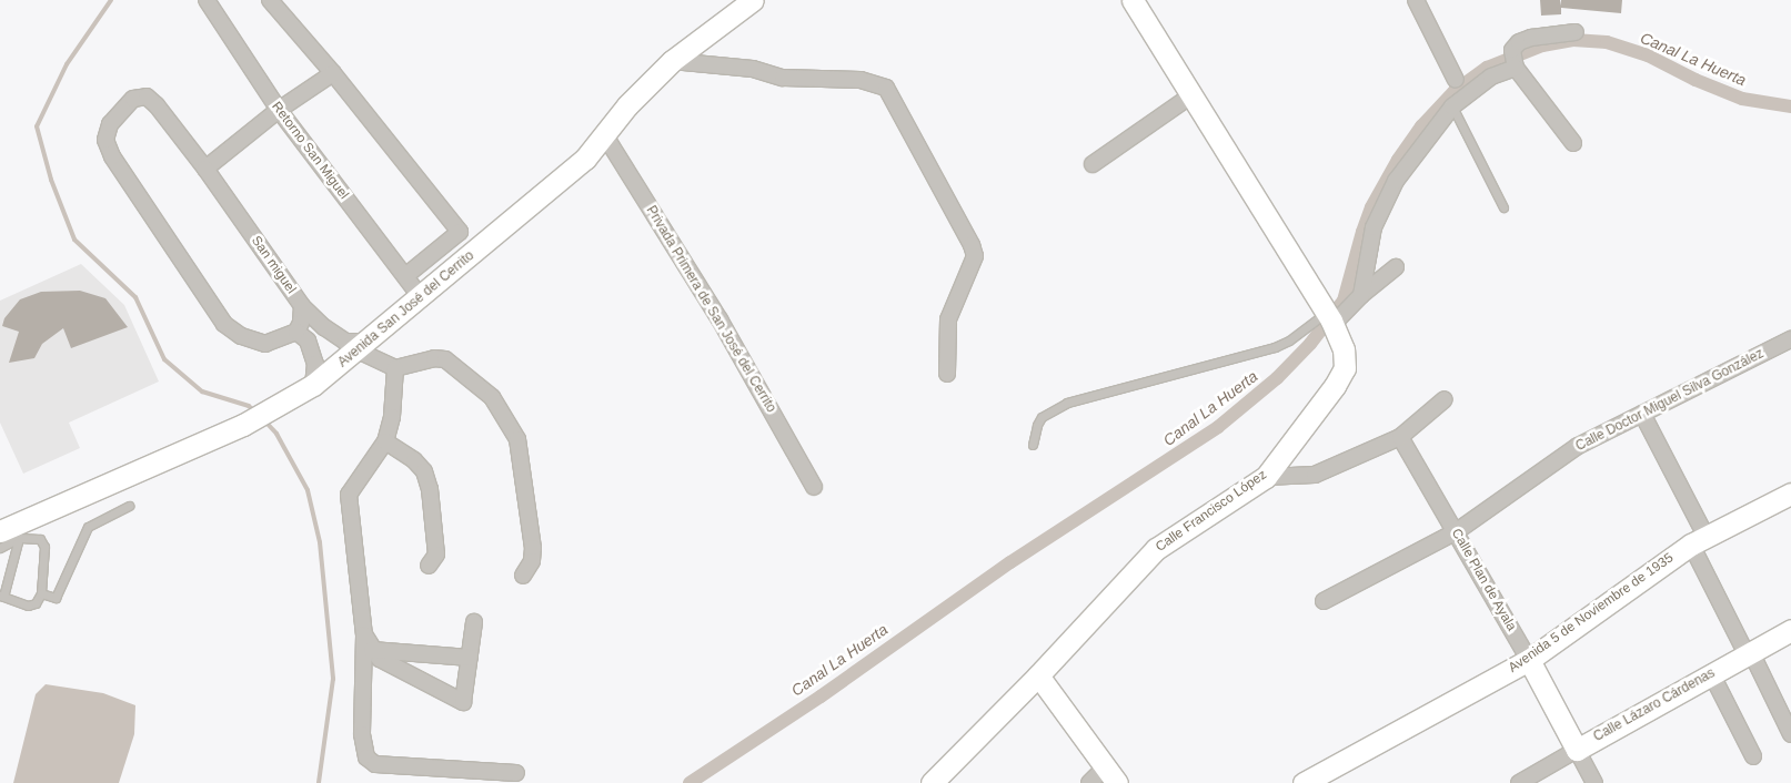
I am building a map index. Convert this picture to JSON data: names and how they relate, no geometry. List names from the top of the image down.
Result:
{
  "streets": {
    "street": [
      "Retorno San Miguel",
      "San miguel",
      "Avenida San José del Cerrito",
      "Privada Primera de San José del Cerrito",
      "Calle Doctor Miguel Silva González",
      "Calle Francisco López",
      "Calle Plan de Ayala",
      "Avenida 5 de Noviembre de 1935",
      "Calle Lázaro Cárdenas"
    ]
  },
  "crossings": [
    ["Retorno San Miguel", "Avenida San José del Cerrito"],
    ["Avenida San José del Cerrito", "Privada Primera de San José del Cerrito"],
    ["Calle Doctor Miguel Silva González", "Calle Plan de Ayala"],
    ["Calle Plan de Ayala", "Avenida 5 de Noviembre de 1935"],
    ["Calle Plan de Ayala", "Calle Lázaro Cárdenas"]
  ],
  "water": ["Canal La Huerta"]
}
